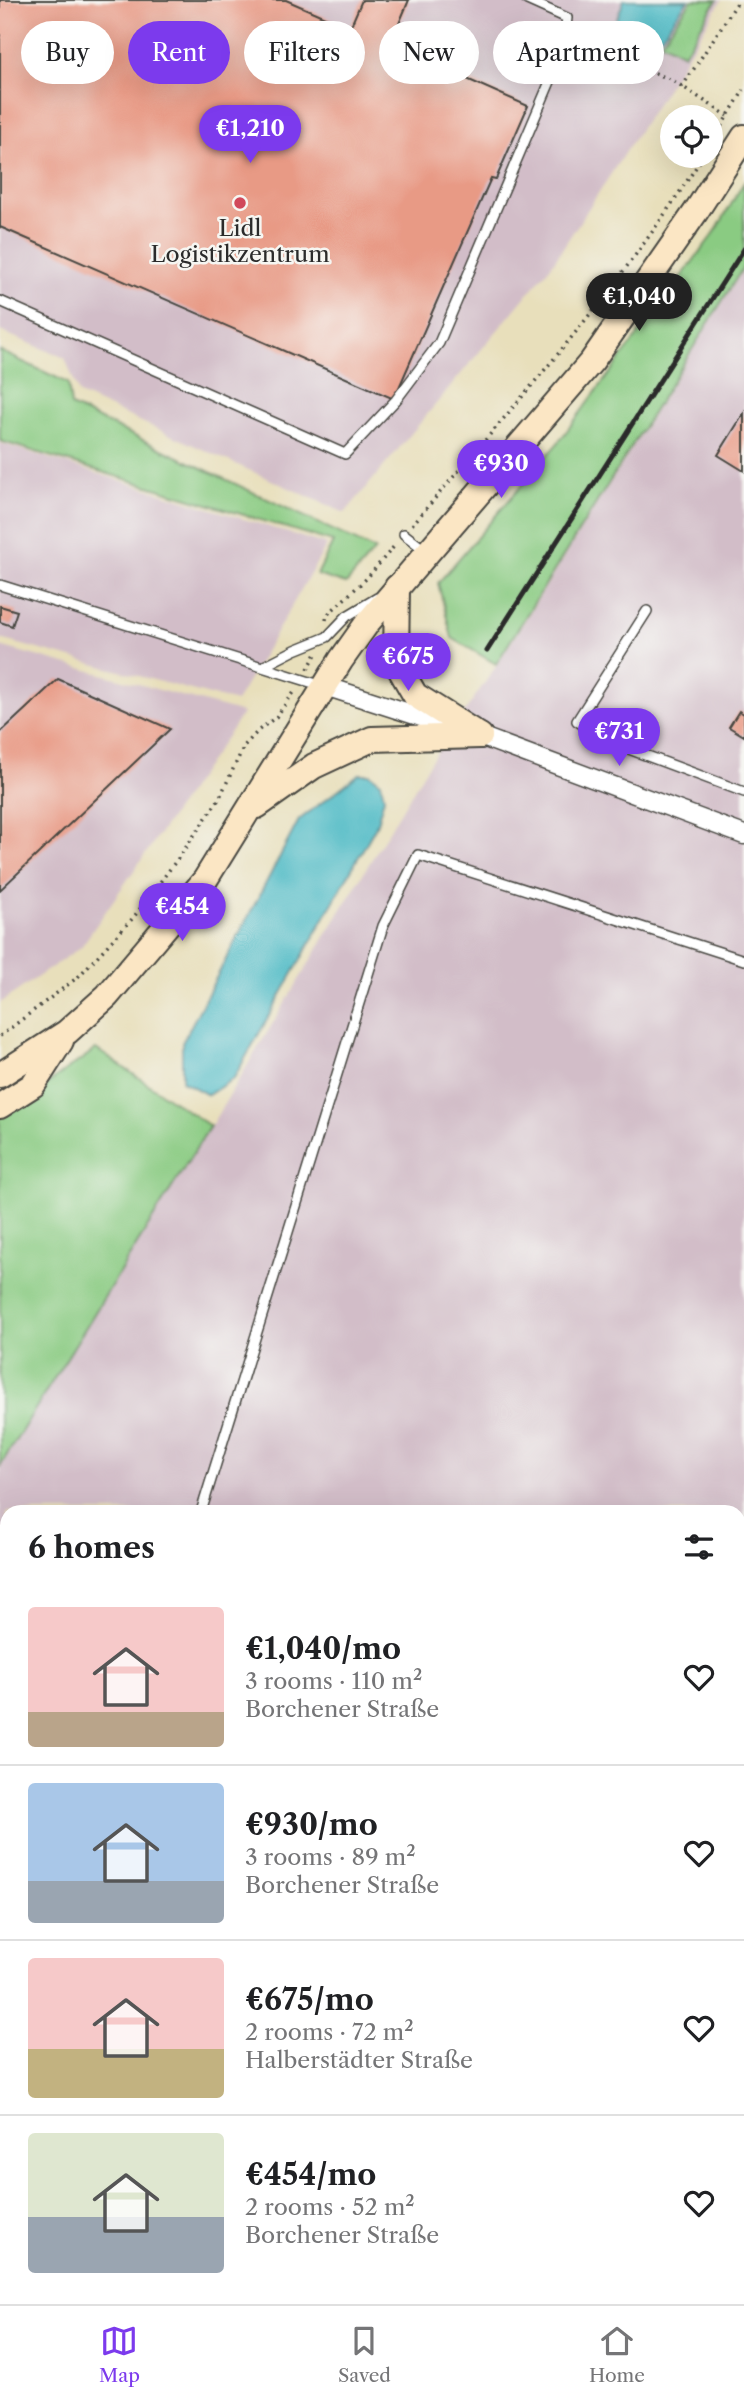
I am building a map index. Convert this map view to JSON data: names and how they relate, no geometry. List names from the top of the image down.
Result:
{
  "places": ["Lidl Logistikzentrum"],
  "page": {
    "chip": [
      "Buy",
      "Rent",
      "Filters",
      "New",
      "Apartment"
    ],
    "price": [
      "€1,210",
      "€1,040",
      "€930",
      "€675",
      "€731",
      "€454"
    ],
    "heading": "6 homes",
    "list": [
      {
        "name": "€1,040/mo",
        "note": "3 rooms · 110 m² · Borchener Straße"
      },
      {
        "name": "€930/mo",
        "note": "3 rooms · 89 m² · Borchener Straße"
      },
      {
        "name": "€675/mo",
        "note": "2 rooms · 72 m² · Halberstädter Straße"
      },
      {
        "name": "€454/mo",
        "note": "2 rooms · 52 m² · Borchener Straße"
      }
    ],
    "tabs": ["Map", "Saved", "Home"]
  }
}
